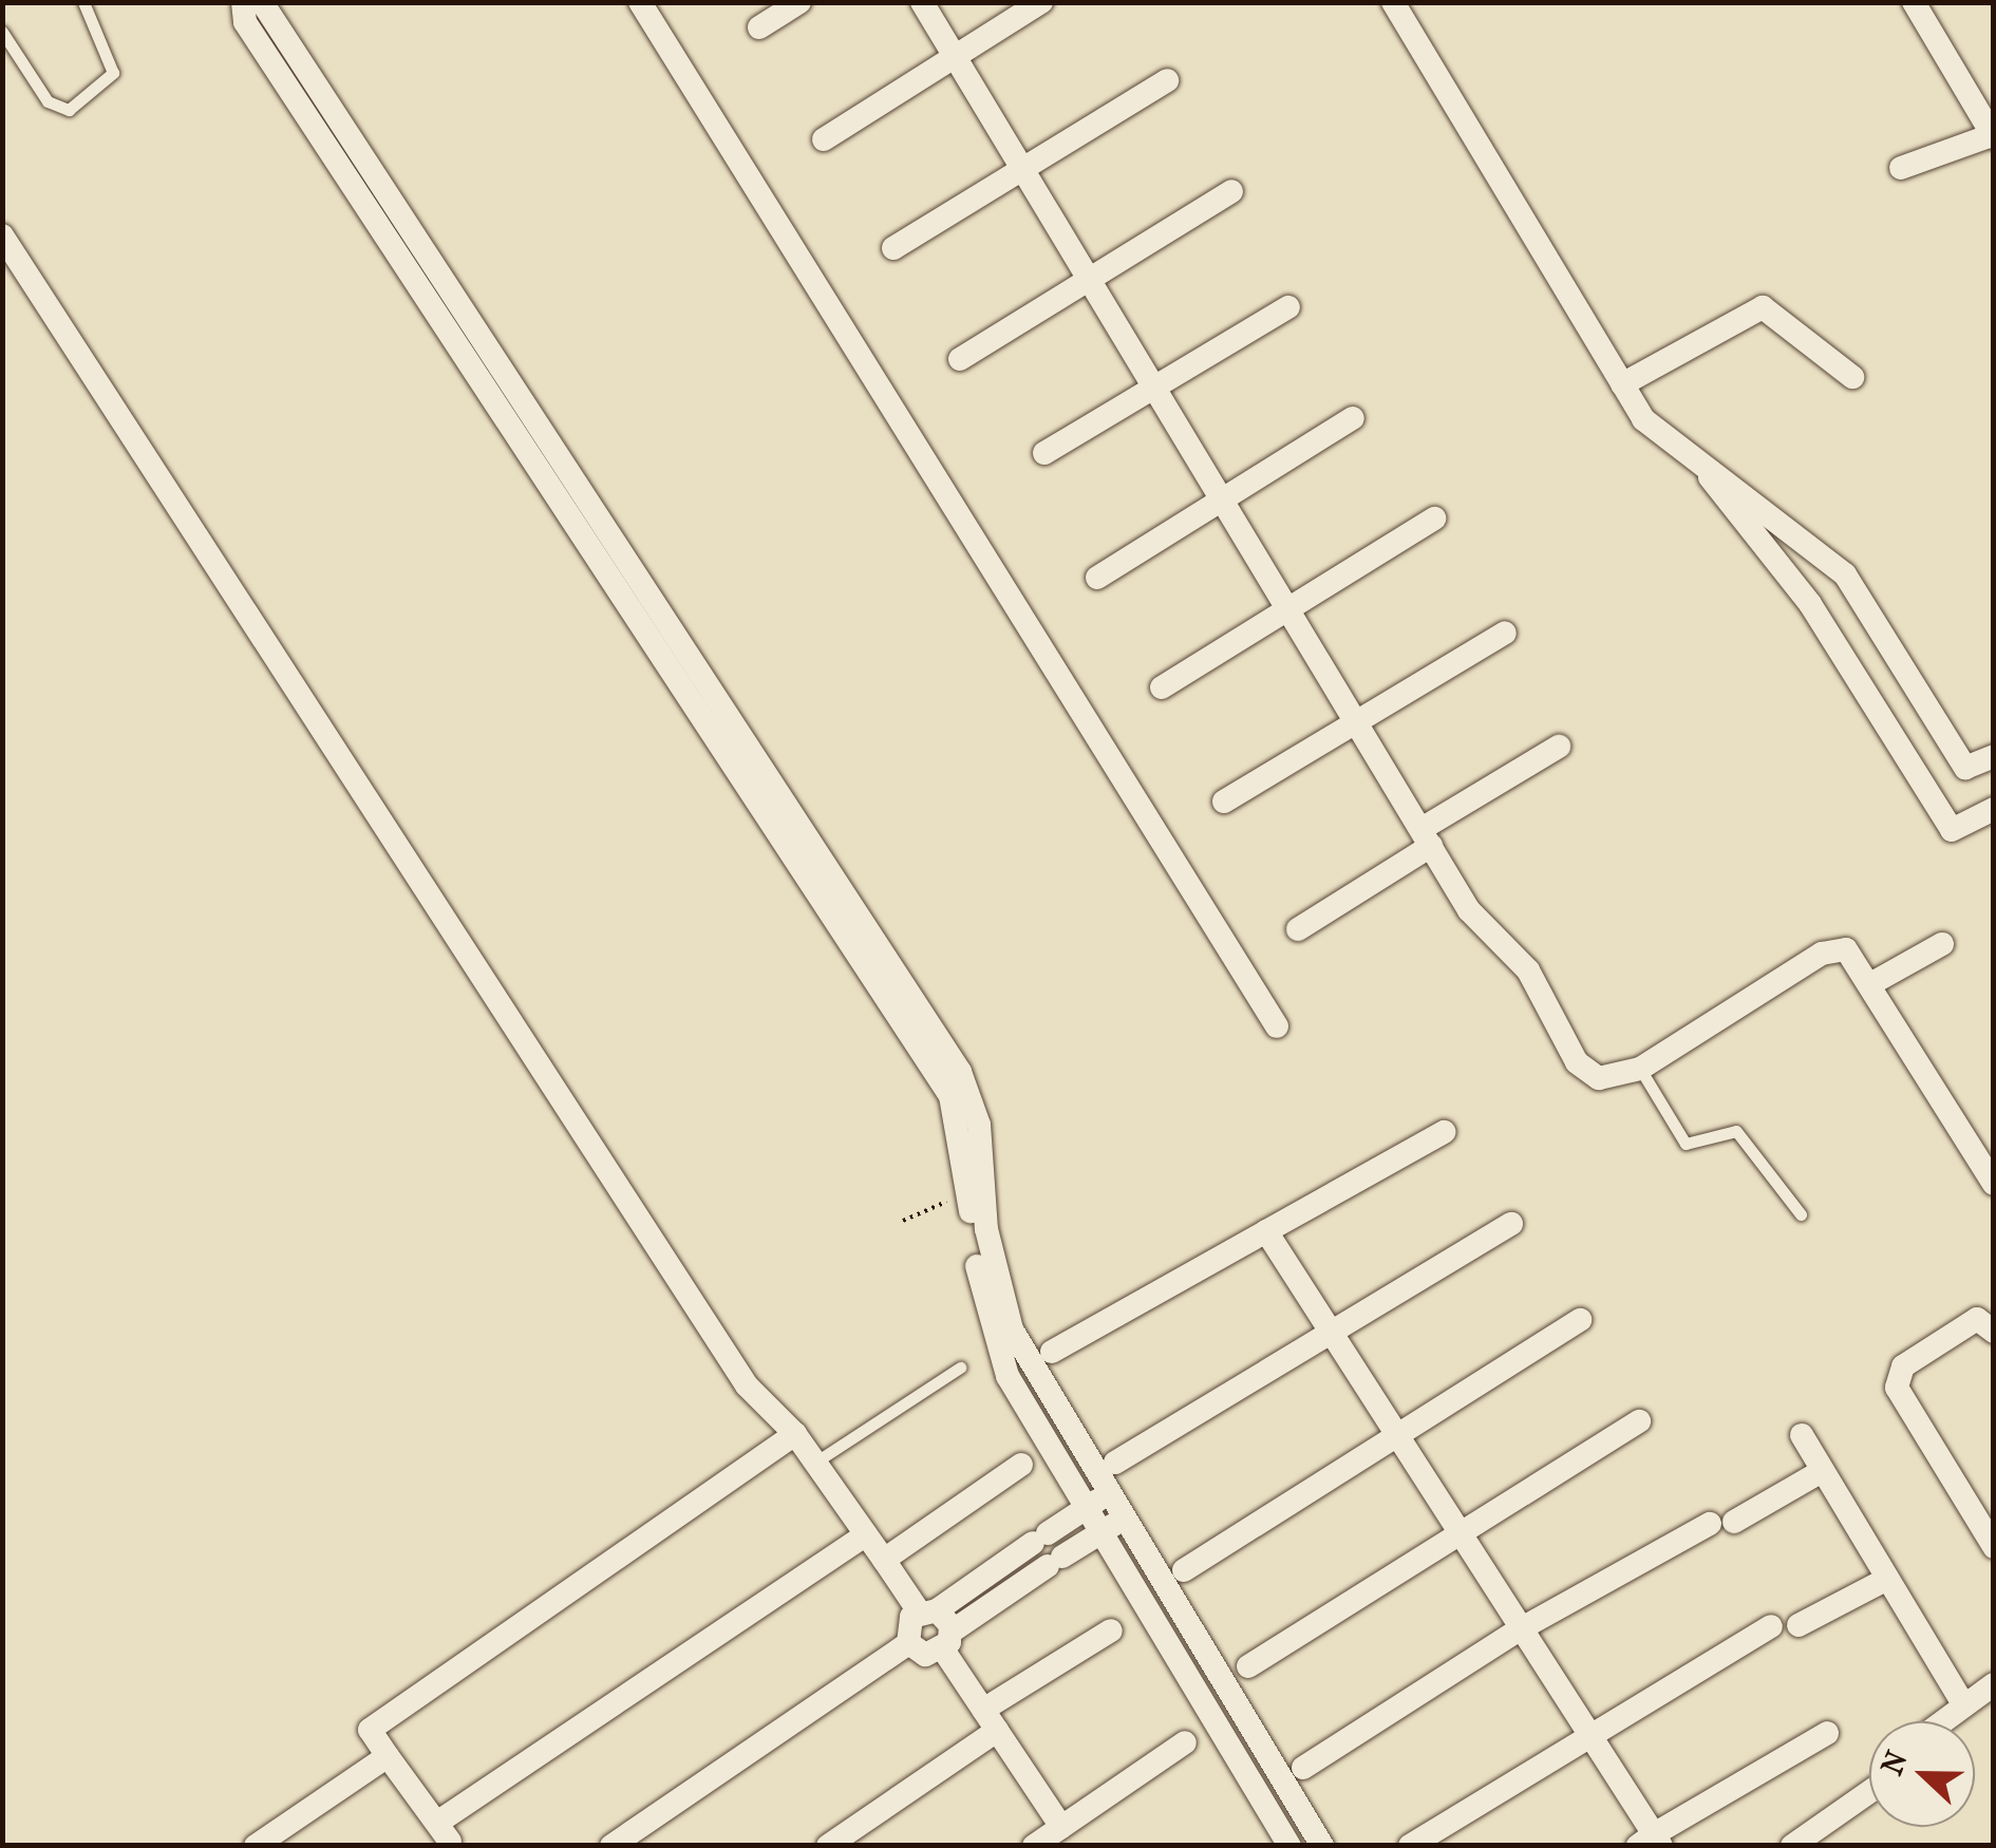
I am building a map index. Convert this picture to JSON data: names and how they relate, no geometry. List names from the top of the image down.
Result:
{
  "north": "left"
}
